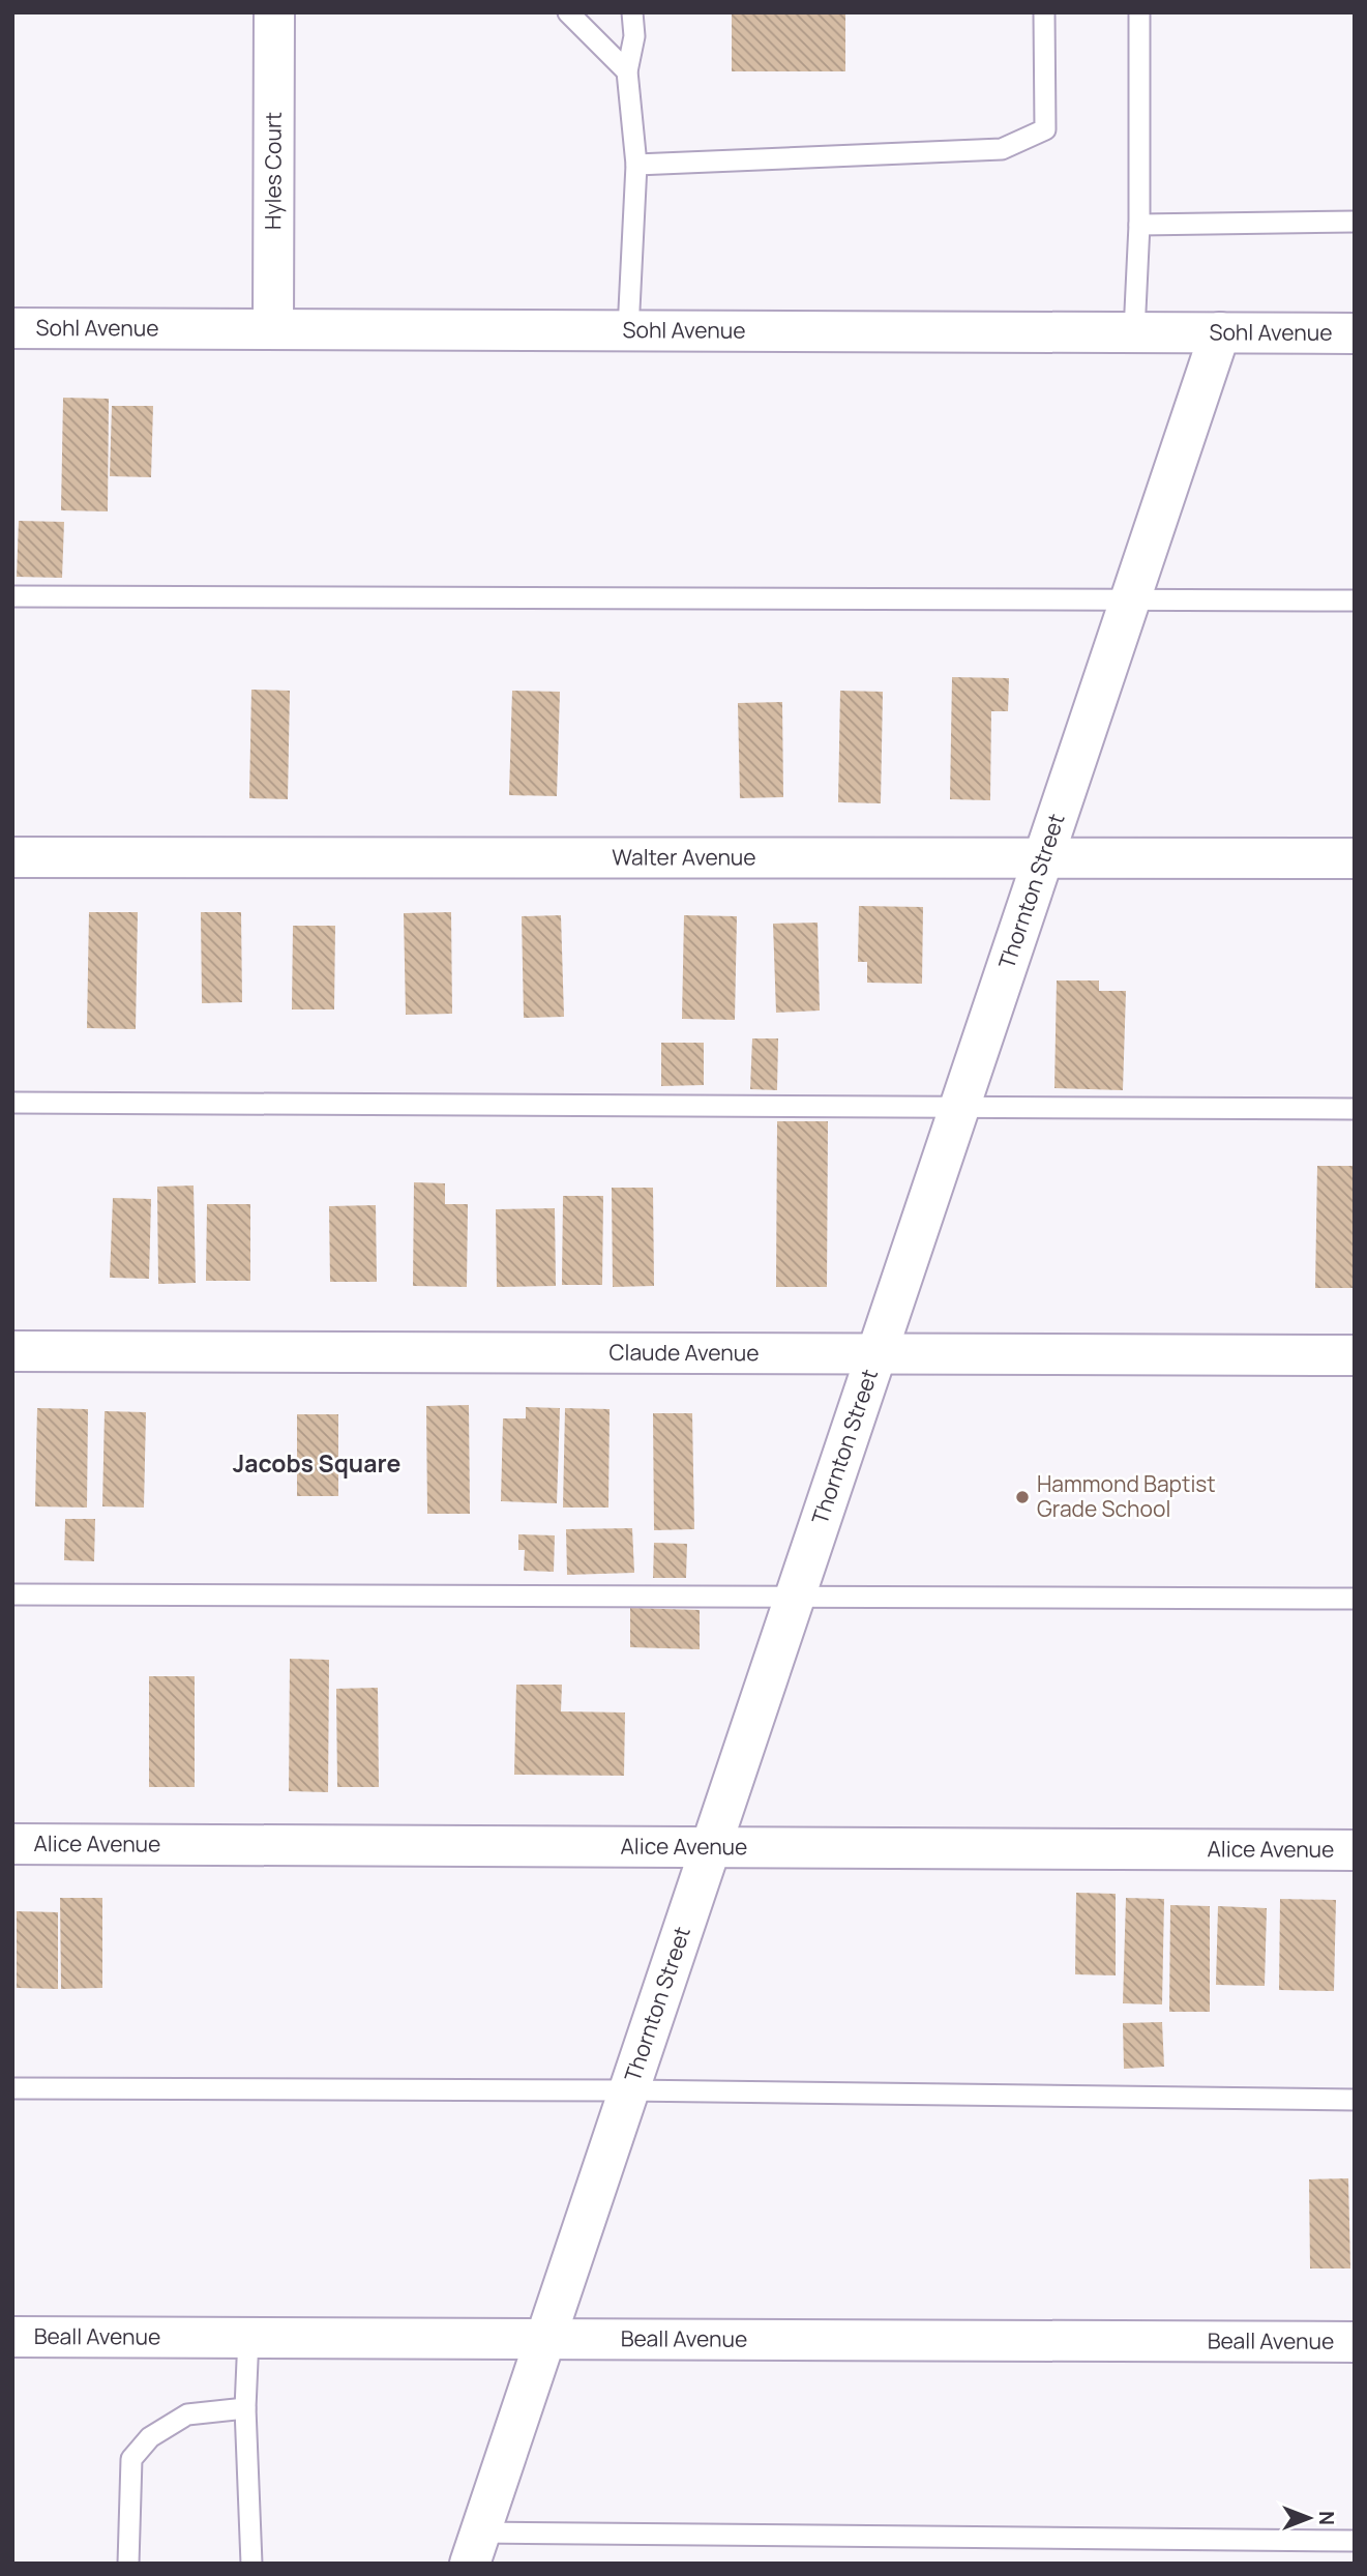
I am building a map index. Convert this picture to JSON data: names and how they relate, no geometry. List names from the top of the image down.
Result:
{
  "streets": {
    "street": [
      "Hyles Court",
      "Sohl Avenue",
      "Walter Avenue",
      "Thornton Street",
      "Claude Avenue",
      "Alice Avenue",
      "Beall Avenue"
    ]
  },
  "crossings": [
    ["Hyles Court", "Sohl Avenue"],
    ["Sohl Avenue", "Thornton Street"],
    ["Walter Avenue", "Thornton Street"],
    ["Thornton Street", "Claude Avenue"],
    ["Thornton Street", "Alice Avenue"],
    ["Thornton Street", "Beall Avenue"]
  ],
  "districts": ["Jacobs Square"],
  "places": ["Hammond Baptist Grade School"],
  "north": "right"
}
